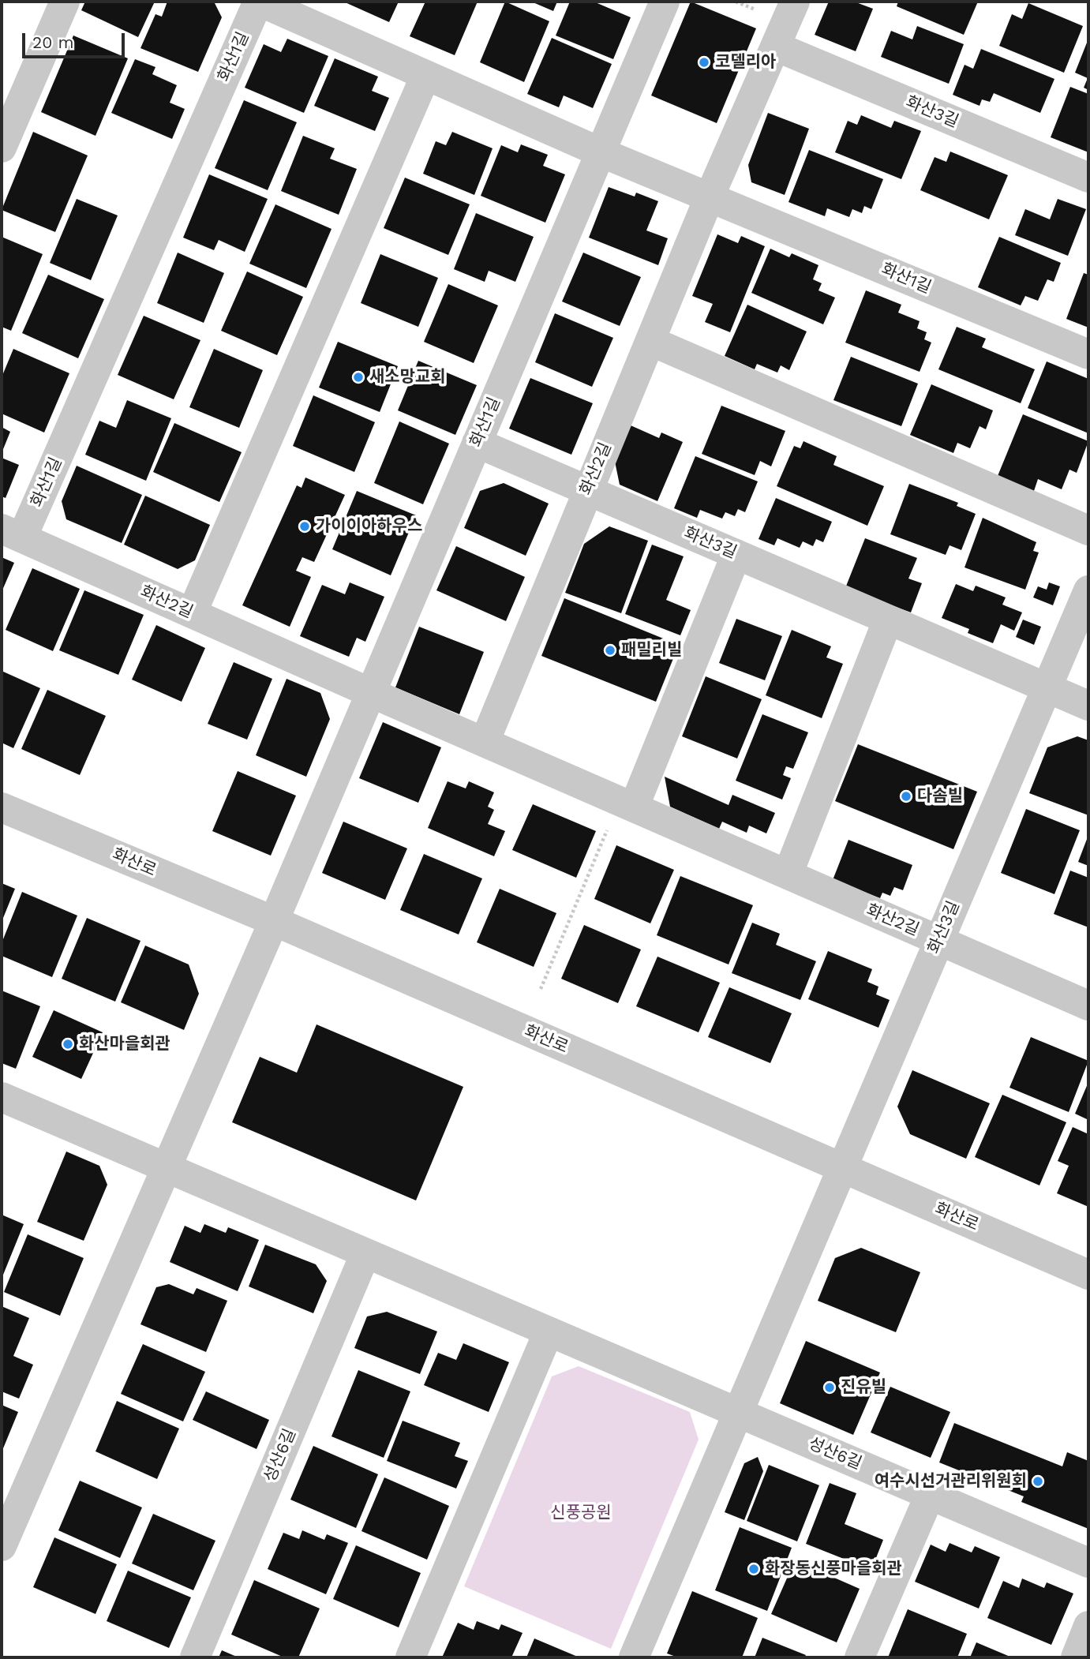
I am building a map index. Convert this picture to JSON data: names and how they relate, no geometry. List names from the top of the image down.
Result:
{
  "streets": {
    "street": [
      "화산1길",
      "화산3길",
      "화산2길",
      "화산로",
      "성산6길"
    ]
  },
  "crossings": [
    ["화산1길", "화산3길"],
    ["화산1길", "화산2길"],
    ["화산1길", "화산로"],
    ["화산1길", "성산6길"],
    ["화산3길", "화산2길"],
    ["화산3길", "화산로"],
    ["화산3길", "성산6길"]
  ],
  "parks": ["신풍공원"],
  "places": [
    "코델리아",
    "새소망교회",
    "가이이아하우스",
    "패밀리빌",
    "다솜빌",
    "화산마을회관",
    "진유빌",
    "여수시선거관리위원회",
    "화장동신풍마을회관"
  ],
  "scale_bar": "20 m"
}
